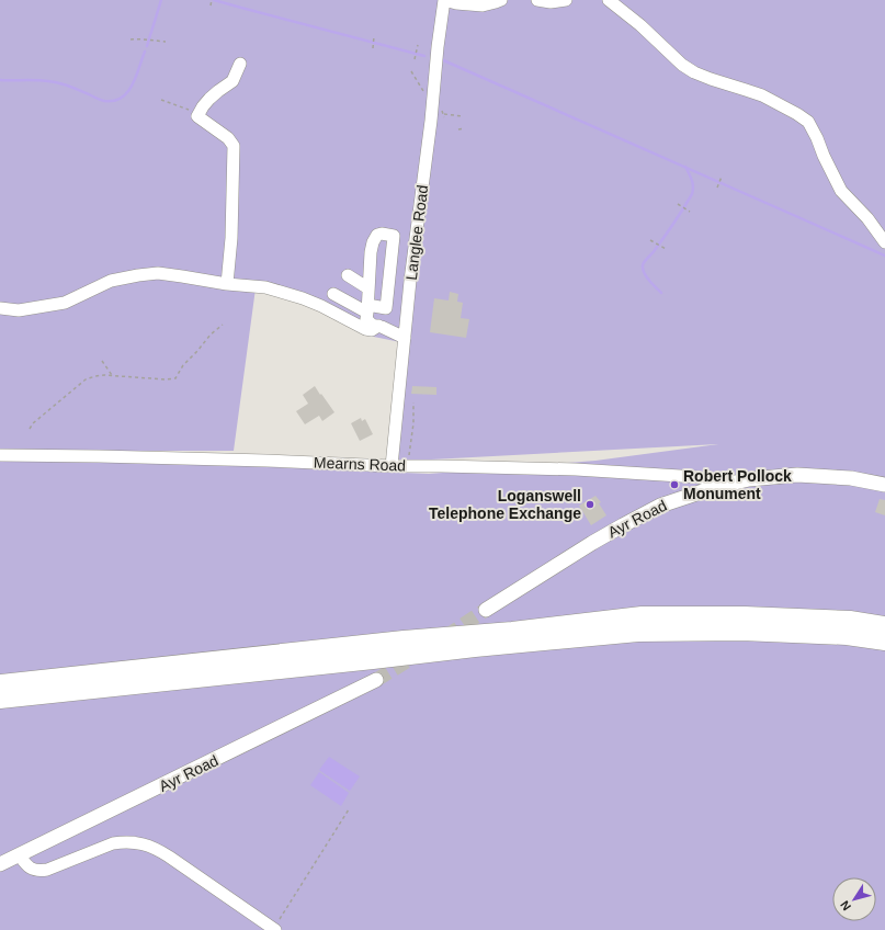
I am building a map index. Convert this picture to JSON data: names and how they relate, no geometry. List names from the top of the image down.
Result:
{
  "streets": {
    "main road": ["Ayr Road"],
    "street": ["Langlee Road", "Mearns Road"]
  },
  "crossings": [
    ["Langlee Road", "Mearns Road"],
    ["Mearns Road", "Ayr Road"]
  ],
  "places": ["Robert Pollock Monument", "Loganswell Telephone Exchange"],
  "north": "bottom left"
}
